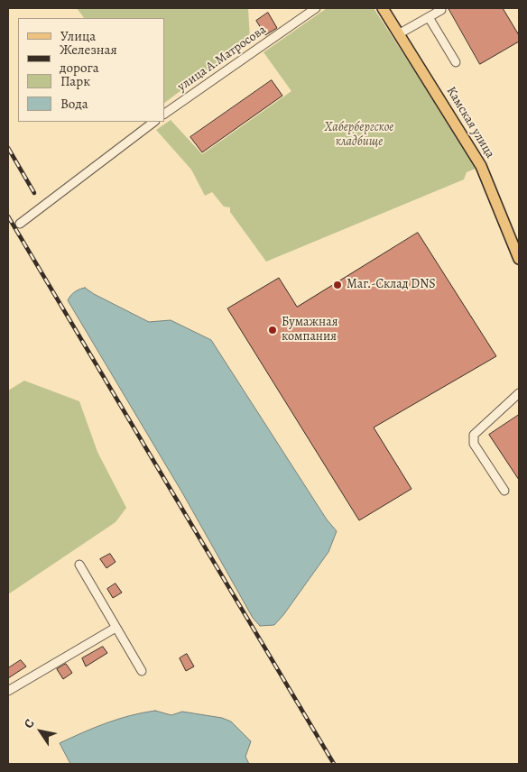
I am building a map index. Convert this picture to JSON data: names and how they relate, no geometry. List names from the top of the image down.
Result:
{
  "streets": {
    "main road": ["Камская улица"],
    "street": ["улица А.Матросова"]
  },
  "parks": ["Хабербергское кладбище"],
  "places": ["Маг.-Склад DNS", "Бумажная компания"],
  "legend": [
    "Улица",
    "Железная дорога",
    "Парк",
    "Вода"
  ],
  "north": "top left"
}
